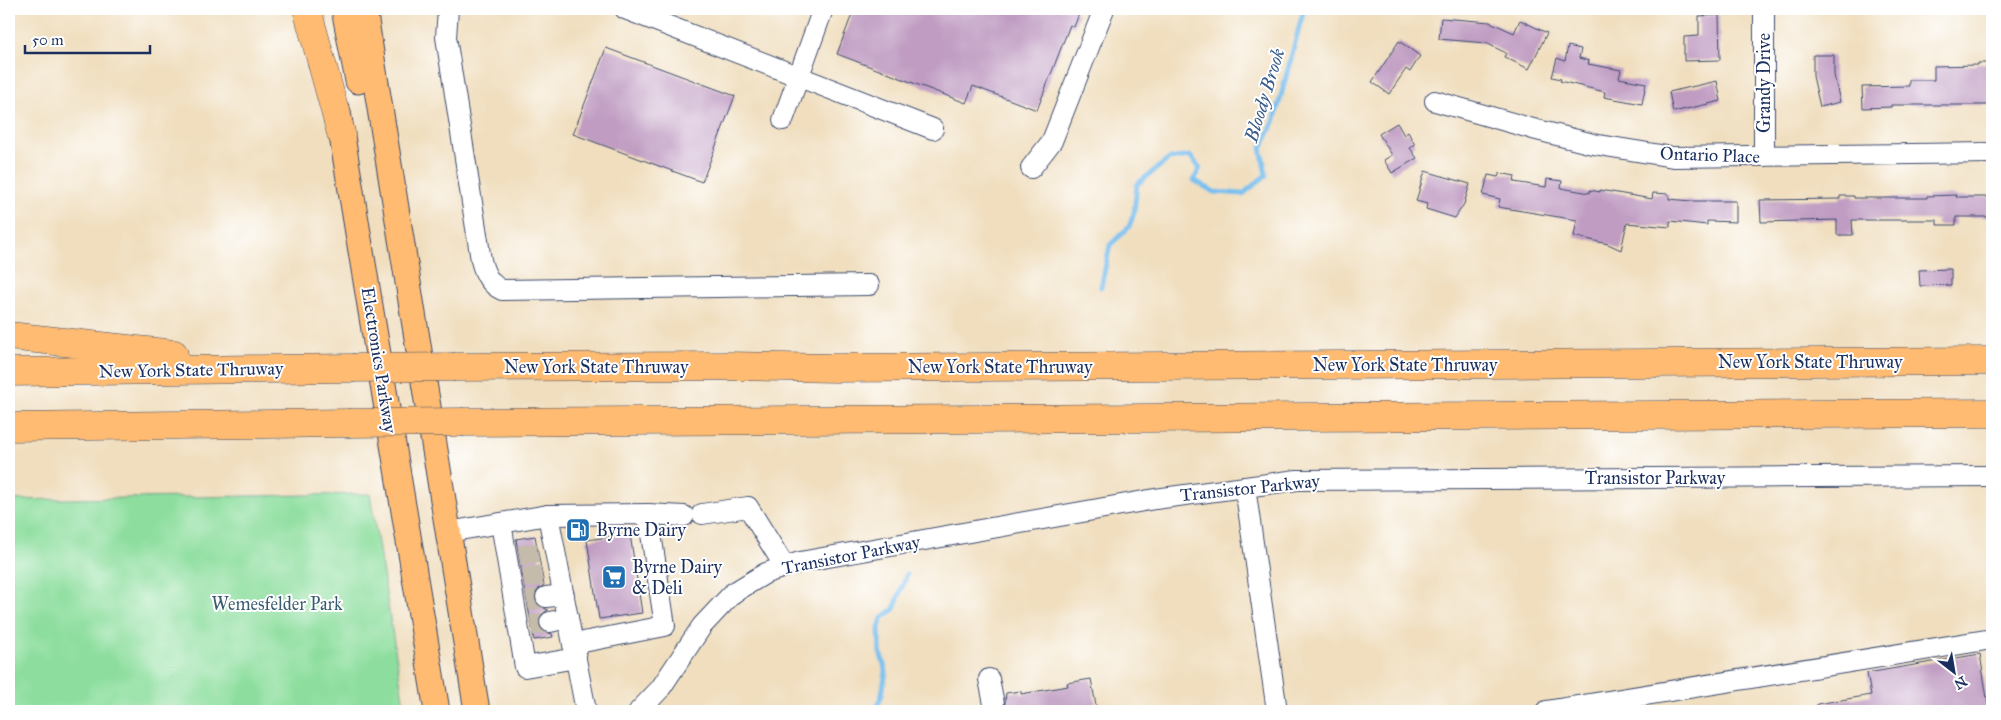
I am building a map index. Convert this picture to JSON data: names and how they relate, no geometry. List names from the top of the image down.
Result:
{
  "streets": {
    "highway": ["New York State Thruway"],
    "main road": ["Electronics Parkway"],
    "street": ["Grandy Drive", "Ontario Place", "Transistor Parkway"]
  },
  "crossings": [
    ["Grandy Drive", "Ontario Place"]
  ],
  "water": ["Bloody Brook"],
  "parks": ["Wemesfelder Park"],
  "places": {
    "fuel station": ["Byrne Dairy"],
    "supermarket": ["Byrne Dairy & Deli"]
  },
  "scale_bar": "50 m",
  "north": "bottom right"
}
